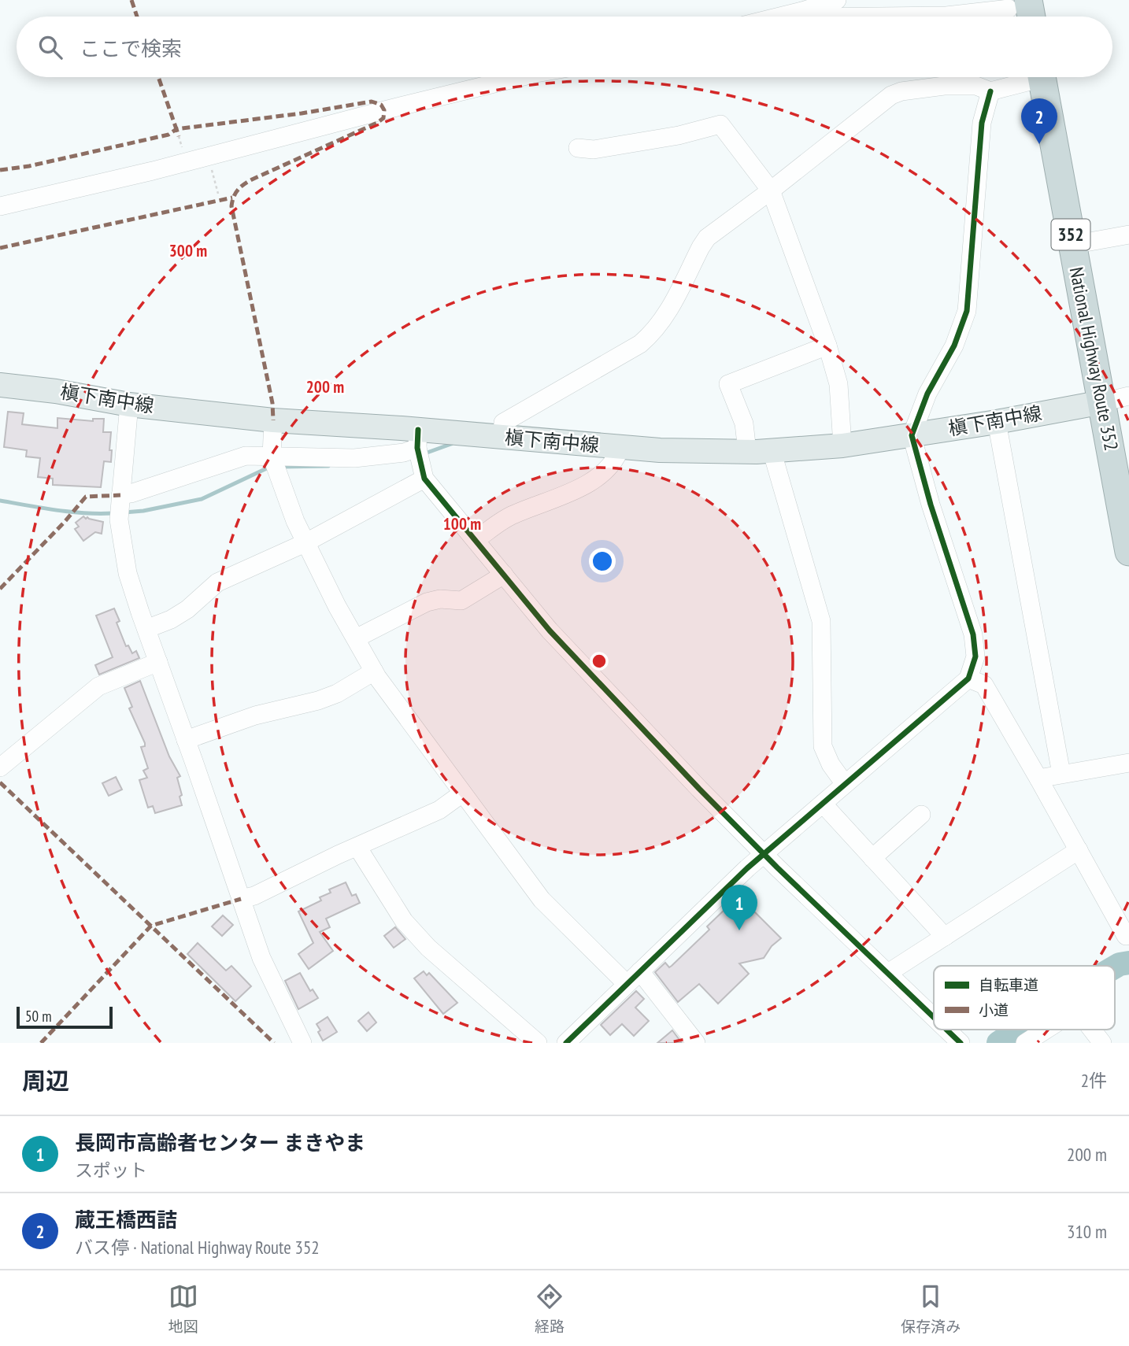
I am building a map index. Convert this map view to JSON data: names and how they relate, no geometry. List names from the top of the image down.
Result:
{
  "streets": {
    "highway": ["352", "National Highway Route 352"],
    "main road": ["槇下南中線"]
  },
  "crossings": [
    ["National Highway Route 352", "槇下南中線"]
  ],
  "legend": ["自転車道", "小道"],
  "scale_bar": "50 m",
  "page": {
    "search": "ここで検索",
    "pins": ["2", "1"],
    "scale": "50 m",
    "heading": ["周辺", "2件"],
    "list": [
      {
        "mark": "1",
        "name": "長岡市高齢者センター まきやま",
        "note": "スポット",
        "value": "200 m"
      },
      {
        "mark": "2",
        "name": "蔵王橋西詰",
        "note": "バス停 · National Highway Route 352",
        "value": "310 m"
      }
    ],
    "nav": ["地図", "経路", "保存済み"]
  },
  "rings": ["300 m", "200 m", "100 m"]
}
